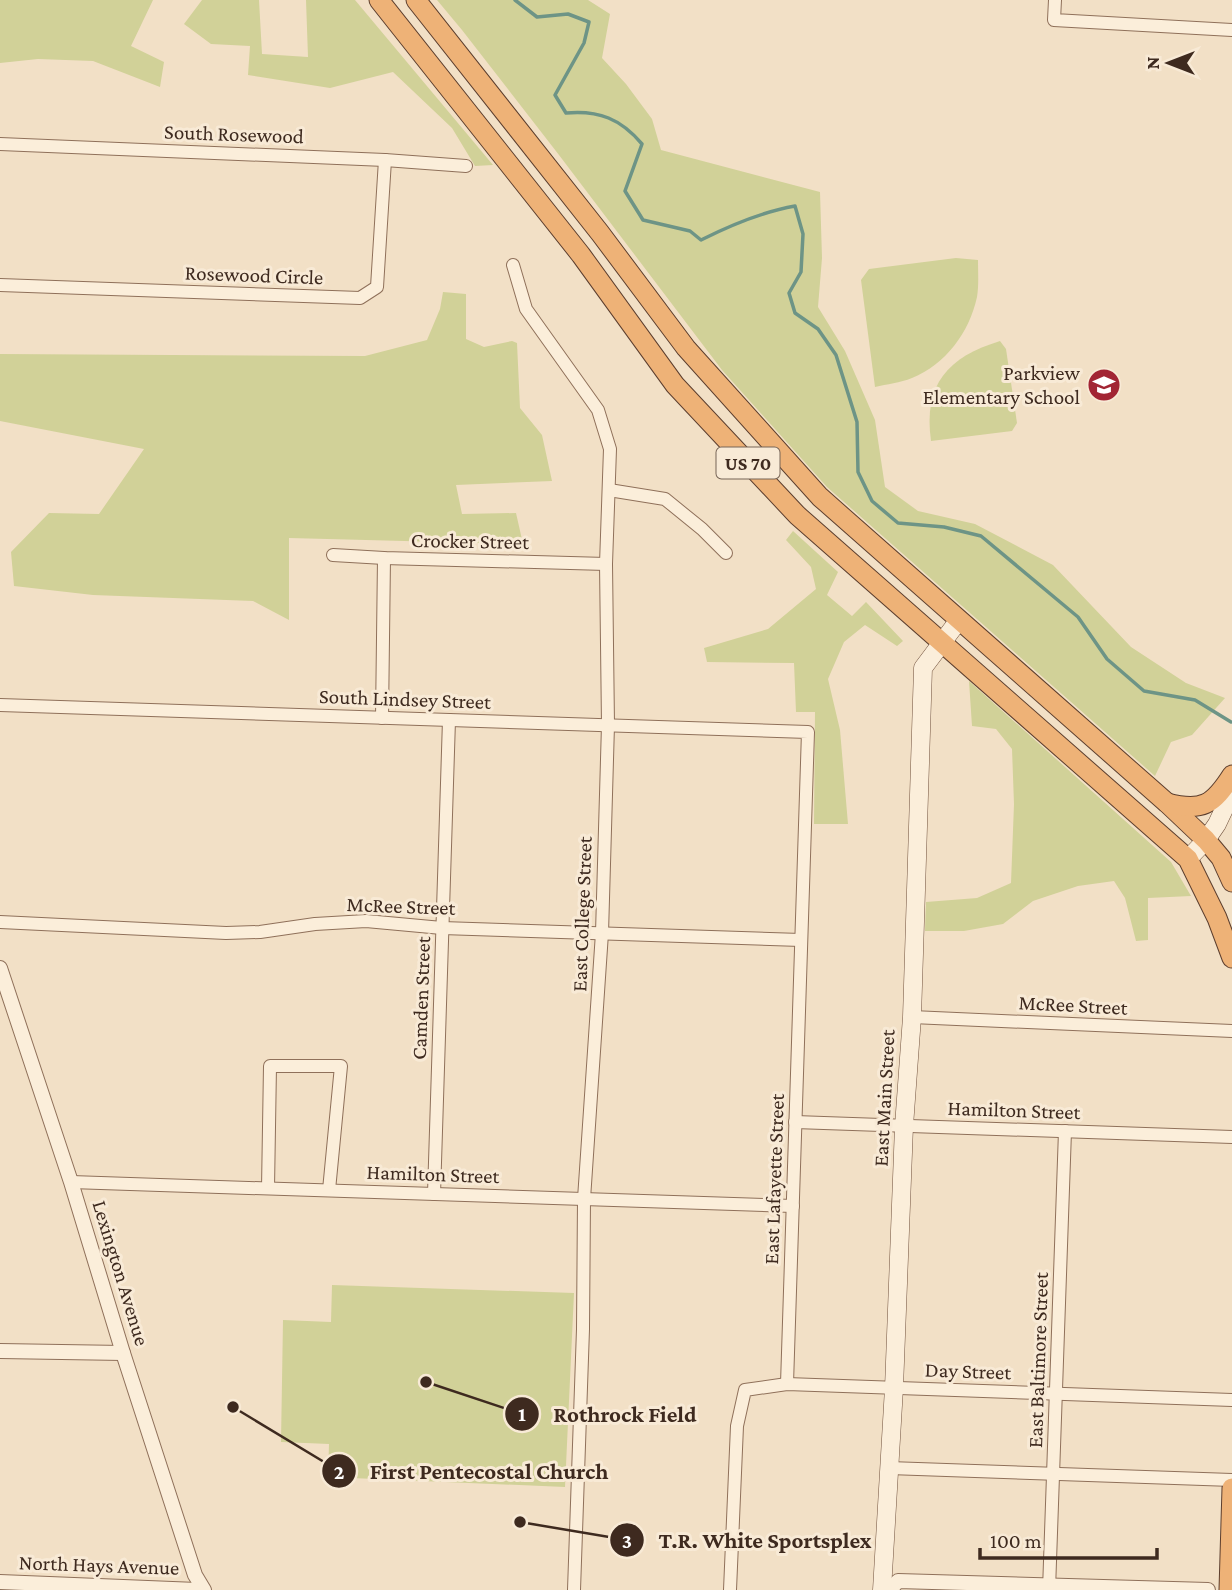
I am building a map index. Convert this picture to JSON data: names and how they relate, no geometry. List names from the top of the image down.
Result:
{
  "streets": {
    "highway": ["US 70"],
    "main road": ["East Main Street"],
    "street": [
      "South Rosewood",
      "Rosewood Circle",
      "Crocker Street",
      "South Lindsey Street",
      "McRee Street",
      "East College Street",
      "Camden Street",
      "Hamilton Street",
      "East Lafayette Street",
      "Lexington Avenue",
      "East Baltimore Street",
      "Day Street",
      "North Hays Avenue"
    ]
  },
  "crossings": [
    ["South Rosewood", "Rosewood Circle"],
    ["US 70", "East Main Street"],
    ["Crocker Street", "East College Street"],
    ["South Lindsey Street", "East College Street"],
    ["South Lindsey Street", "Camden Street"],
    ["South Lindsey Street", "East Lafayette Street"],
    ["McRee Street", "East College Street"],
    ["McRee Street", "Camden Street"],
    ["McRee Street", "East Main Street"],
    ["McRee Street", "East Lafayette Street"],
    ["East College Street", "Hamilton Street"],
    ["Camden Street", "Hamilton Street"],
    ["East Main Street", "Hamilton Street"],
    ["East Main Street", "Day Street"],
    ["Hamilton Street", "East Lafayette Street"],
    ["Hamilton Street", "Lexington Avenue"],
    ["Hamilton Street", "East Baltimore Street"],
    ["East Lafayette Street", "Day Street"],
    ["East Baltimore Street", "Day Street"]
  ],
  "places": {
    "school or university": ["Parkview Elementary School"],
    "other": ["Rothrock Field", "First Pentecostal Church", "T.R. White Sportsplex"]
  },
  "scale_bar": "100 m",
  "north": "left"
}
